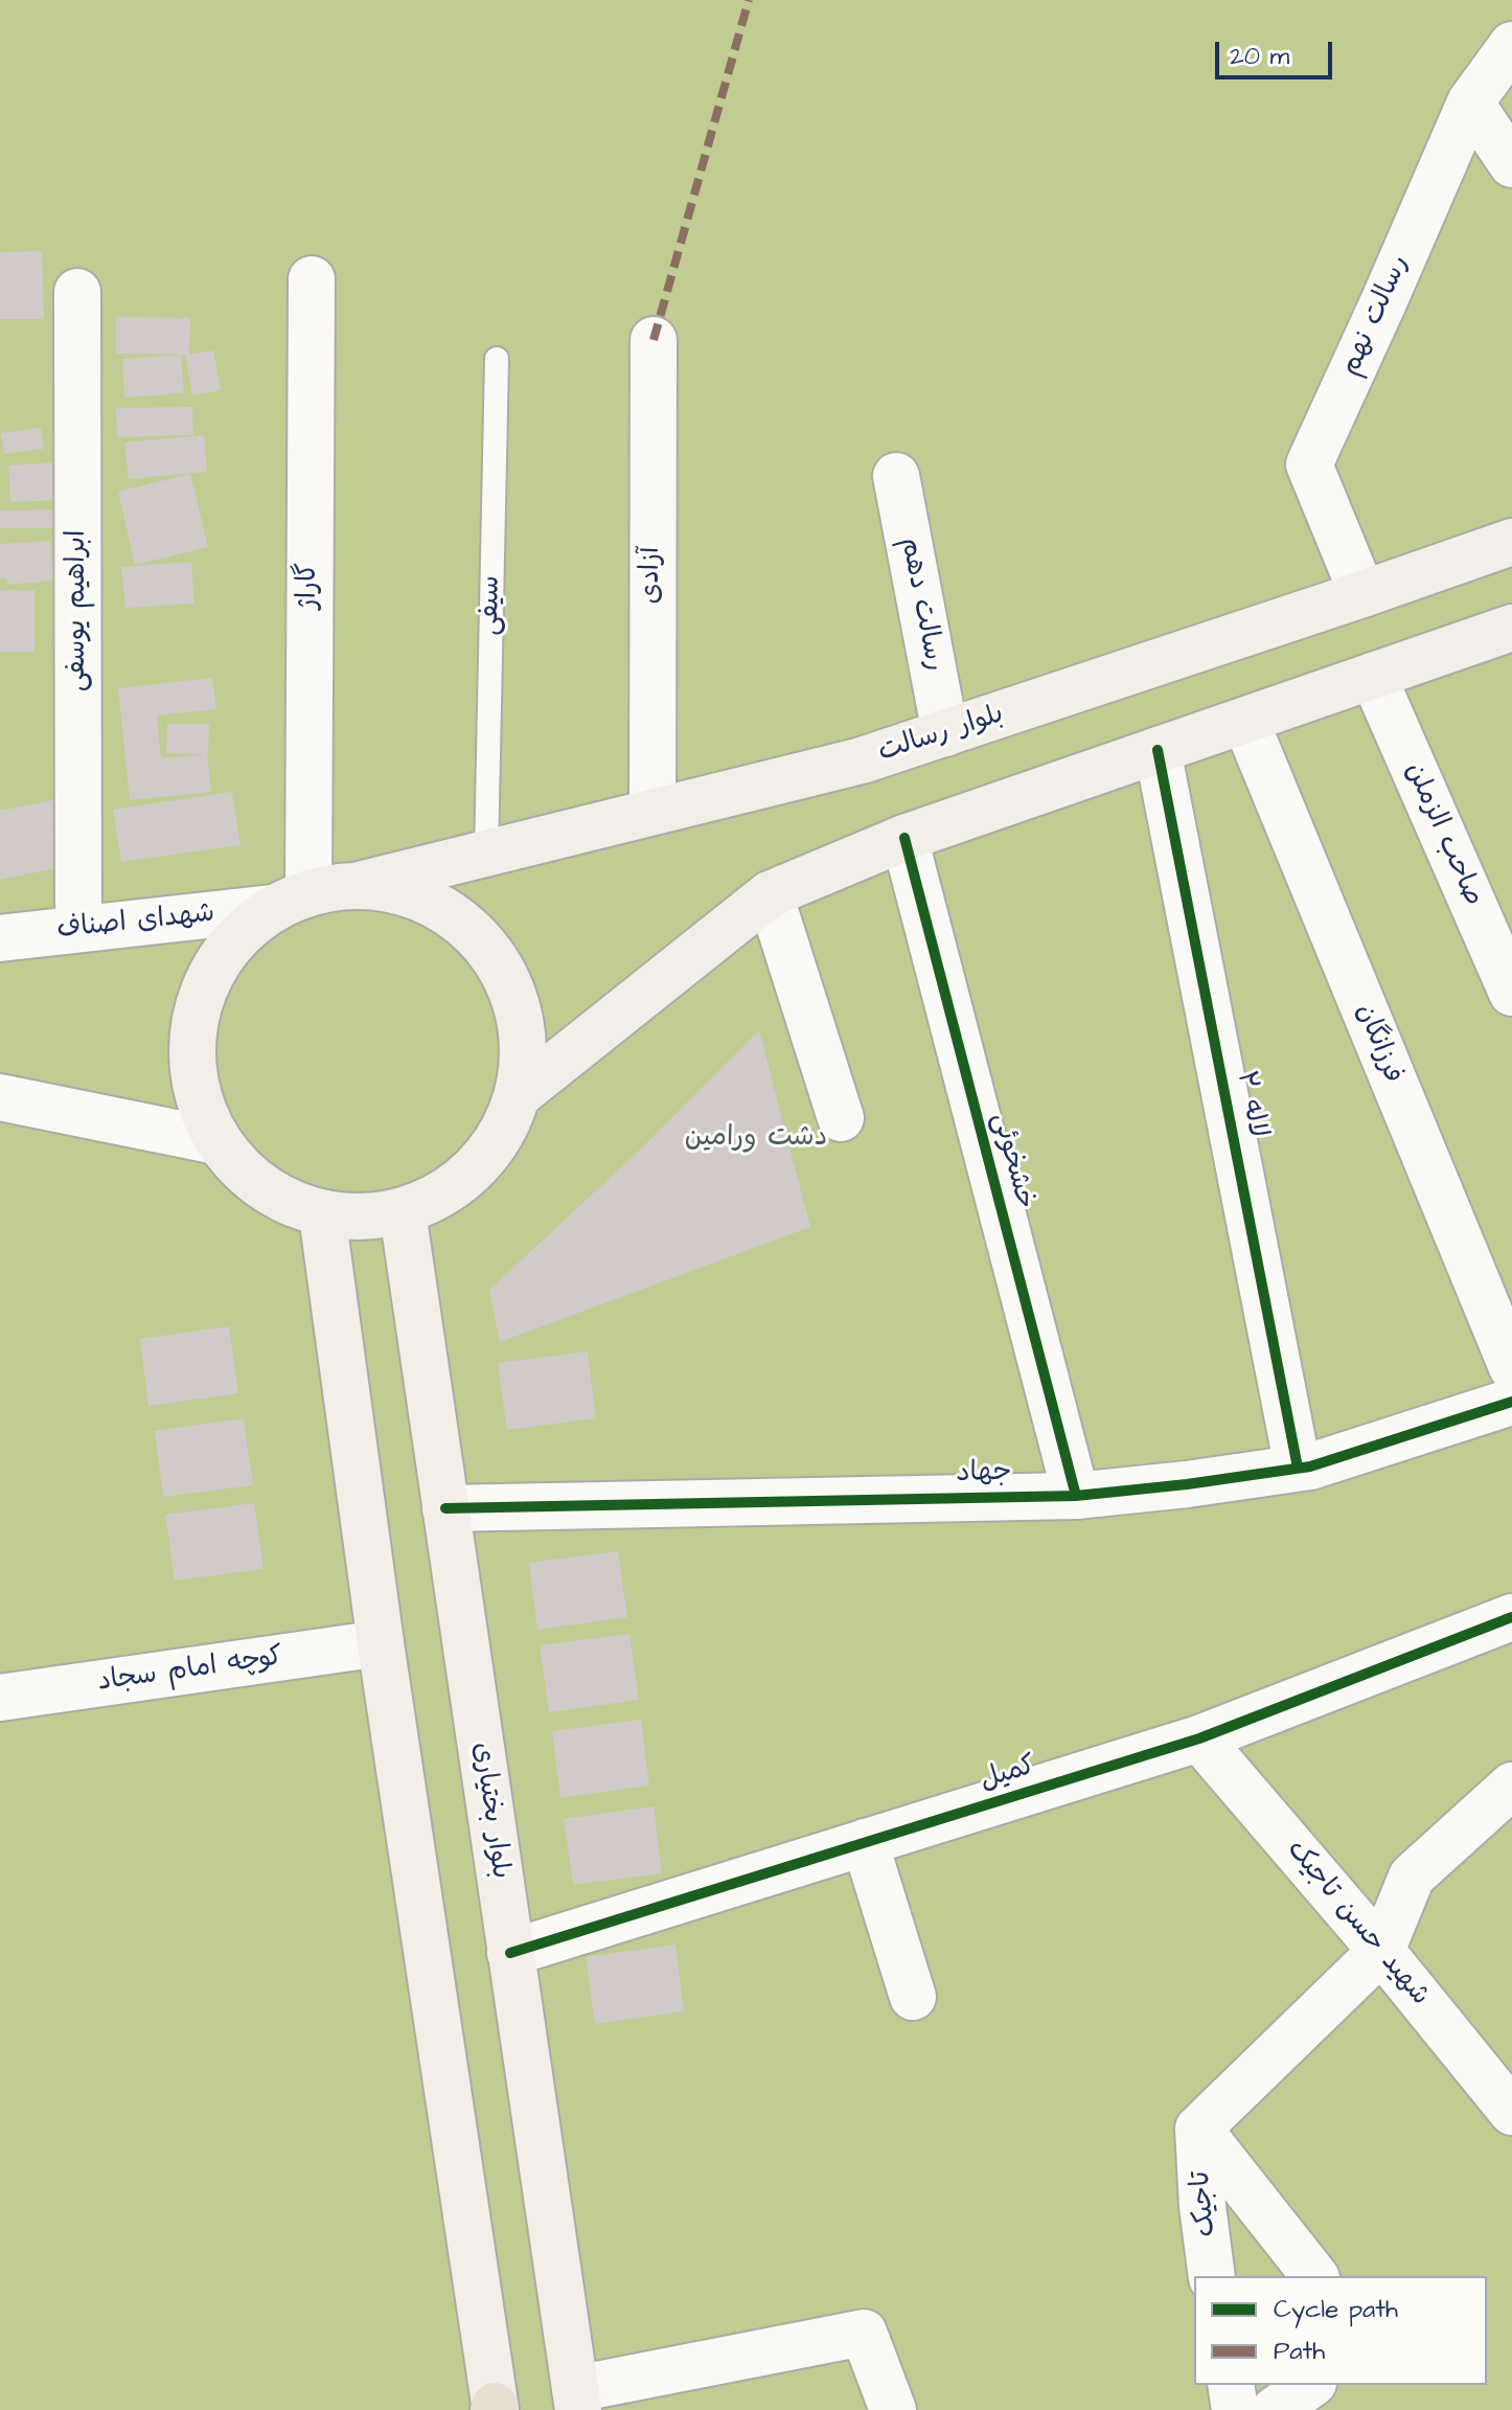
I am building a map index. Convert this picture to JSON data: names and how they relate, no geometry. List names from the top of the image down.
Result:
{
  "streets": {
    "main road": ["بلوار رسالت", "بلوار بختیاری"],
    "street": [
      "رسالت نهم",
      "آزادی",
      "گاراژ",
      "رسالت دهم",
      "ابراهیم یوسفی",
      "صاحب الزملن",
      "شهدای اصناف",
      "فرزانگان",
      "لاله ۲",
      "خشخوئی",
      "جهاد",
      "کوچه امام سجاد",
      "کمیل",
      "شهید حسن تاجیک",
      "تاجیک"
    ],
    "lane": ["سیفی"]
  },
  "crossings": [
    ["رسالت نهم", "بلوار رسالت"],
    ["آزادی", "بلوار رسالت"],
    ["گاراژ", "شهدای اصناف"],
    ["رسالت دهم", "بلوار رسالت"],
    ["سیفی", "بلوار رسالت"],
    ["ابراهیم یوسفی", "شهدای اصناف"],
    ["لاله ۲", "جهاد"],
    ["خشخوئی", "جهاد"],
    ["جهاد", "بلوار بختیاری"],
    ["کمیل", "بلوار بختیاری"],
    ["کمیل", "شهید حسن تاجیک"]
  ],
  "parks": ["دشت ورامین"],
  "legend": ["Cycle path", "Path"],
  "scale_bar": "20 m"
}
